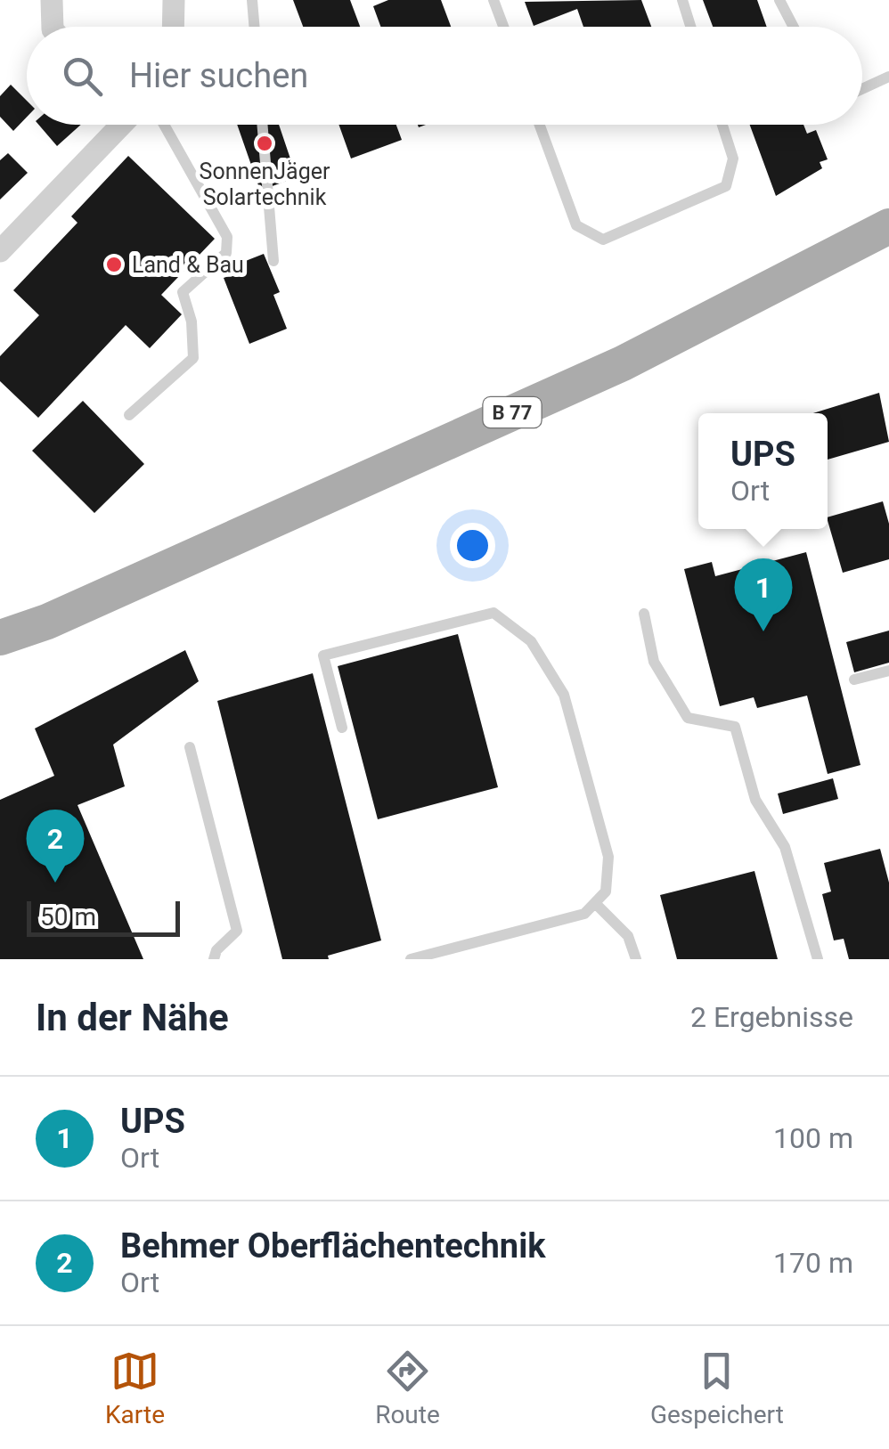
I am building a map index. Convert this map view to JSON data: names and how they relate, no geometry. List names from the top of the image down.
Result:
{
  "streets": {
    "main road": ["B 77"]
  },
  "places": ["SonnenJäger Solartechnik", "Land & Bau"],
  "scale_bar": "50 m",
  "page": {
    "search": "Hier suchen",
    "popup": ["UPS", "Ort"],
    "pins": ["1", "2"],
    "scale": "50 m",
    "heading": ["In der Nähe", "2 Ergebnisse"],
    "list": [
      {
        "mark": "1",
        "name": "UPS",
        "note": "Ort",
        "value": "100 m"
      },
      {
        "mark": "2",
        "name": "Behmer Oberflächentechnik",
        "note": "Ort",
        "value": "170 m"
      }
    ],
    "nav": ["Karte", "Route", "Gespeichert"]
  }
}
